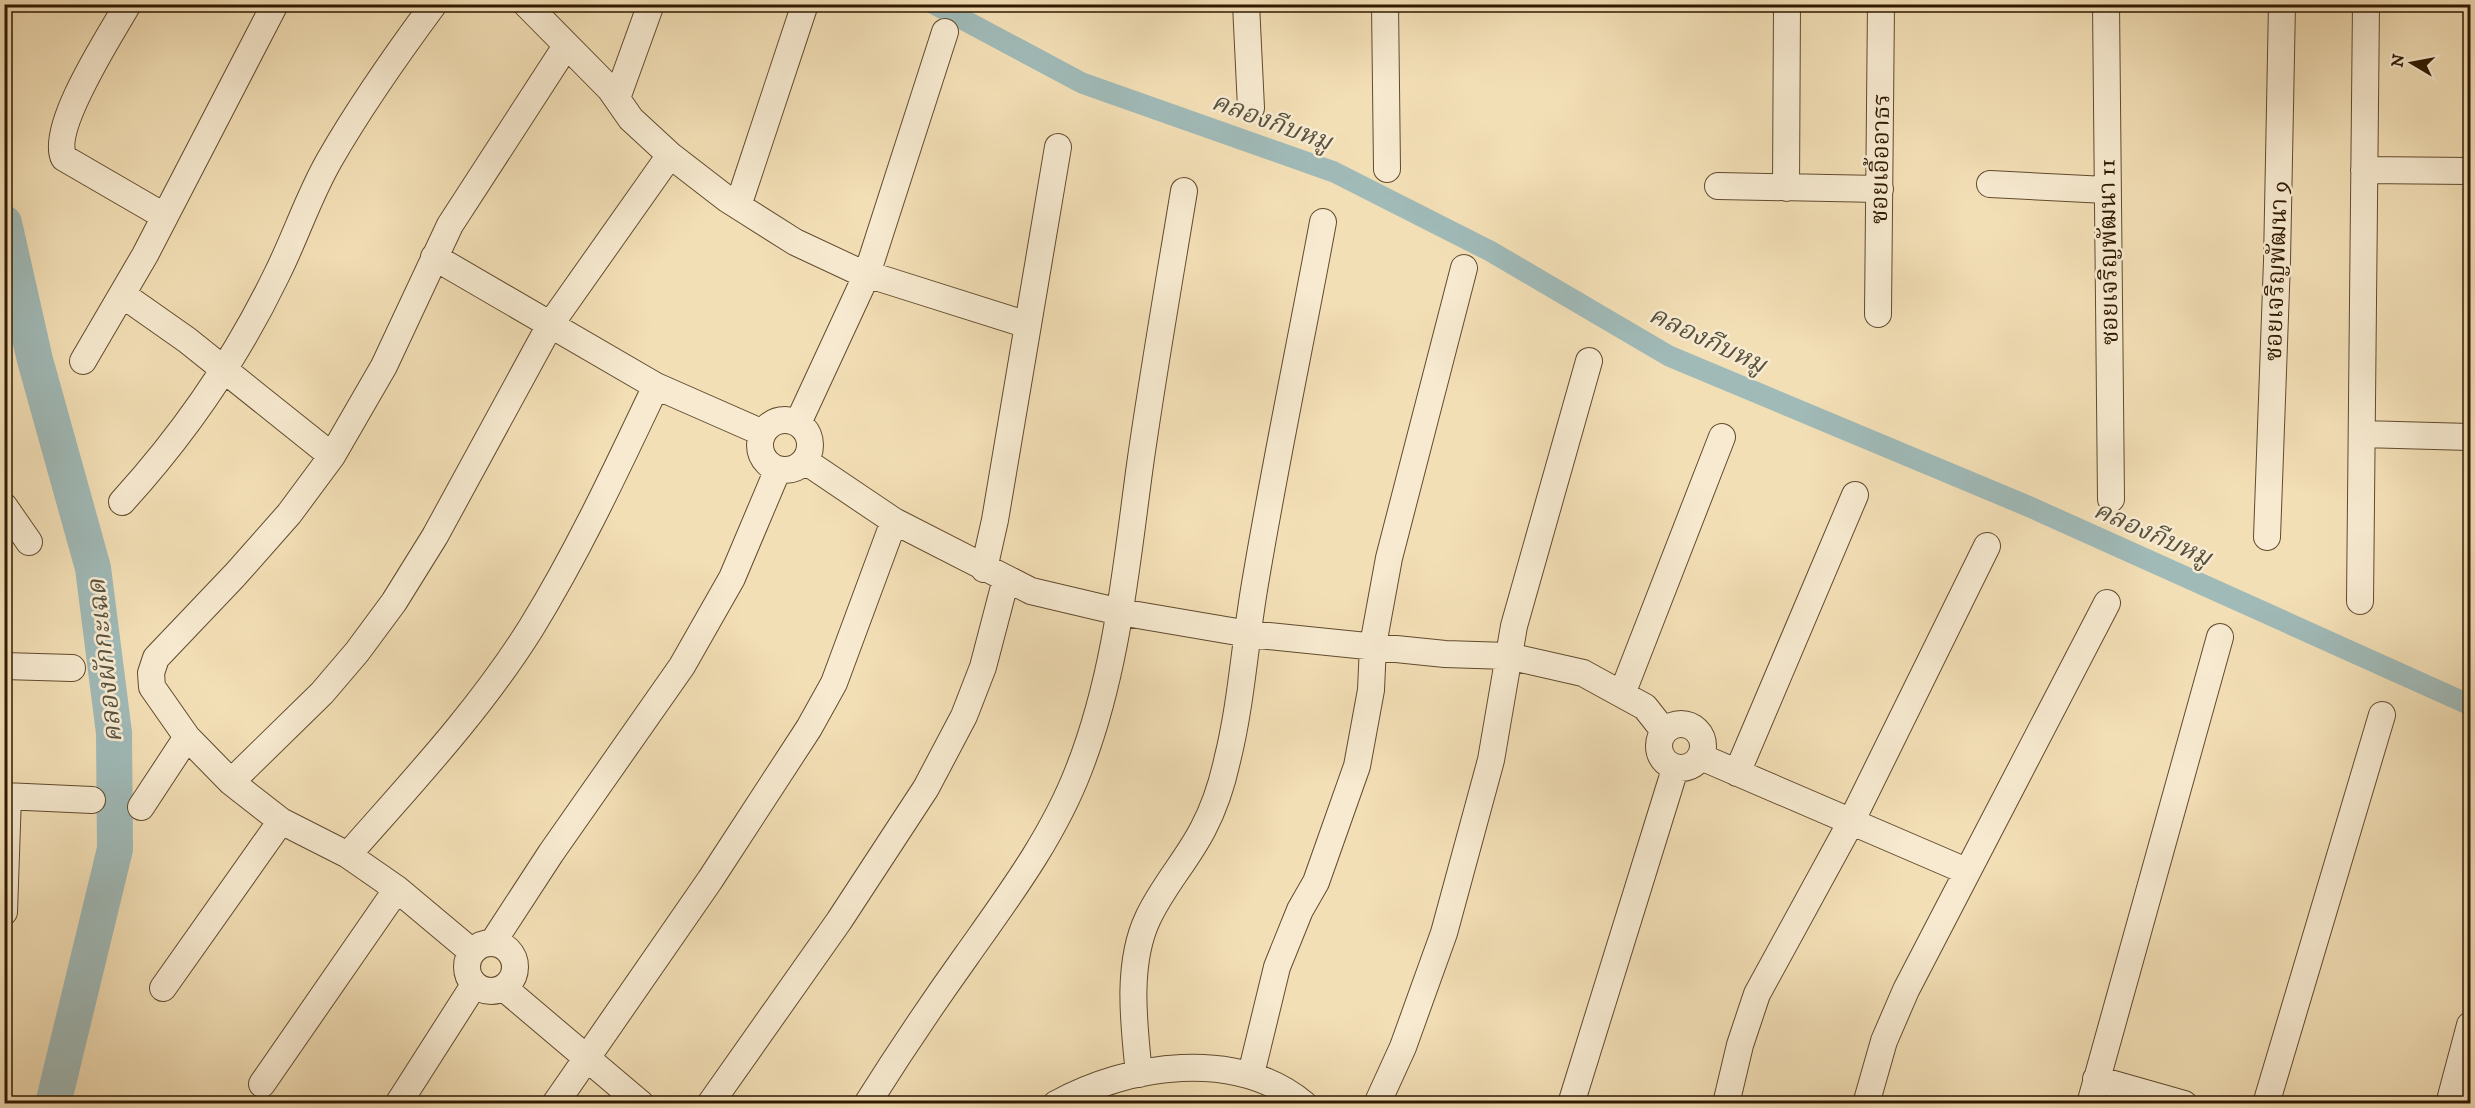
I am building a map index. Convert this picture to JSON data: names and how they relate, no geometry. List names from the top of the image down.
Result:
{
  "streets": {
    "street": ["ซอยเอิ้ออาธร", "ซอยเจริญพัฒนา 11", "ซอยเจริญพัฒนา 9"]
  },
  "water": ["คลองกีบหมู", "คลองผักกะเฉด"],
  "north": "left"
}
